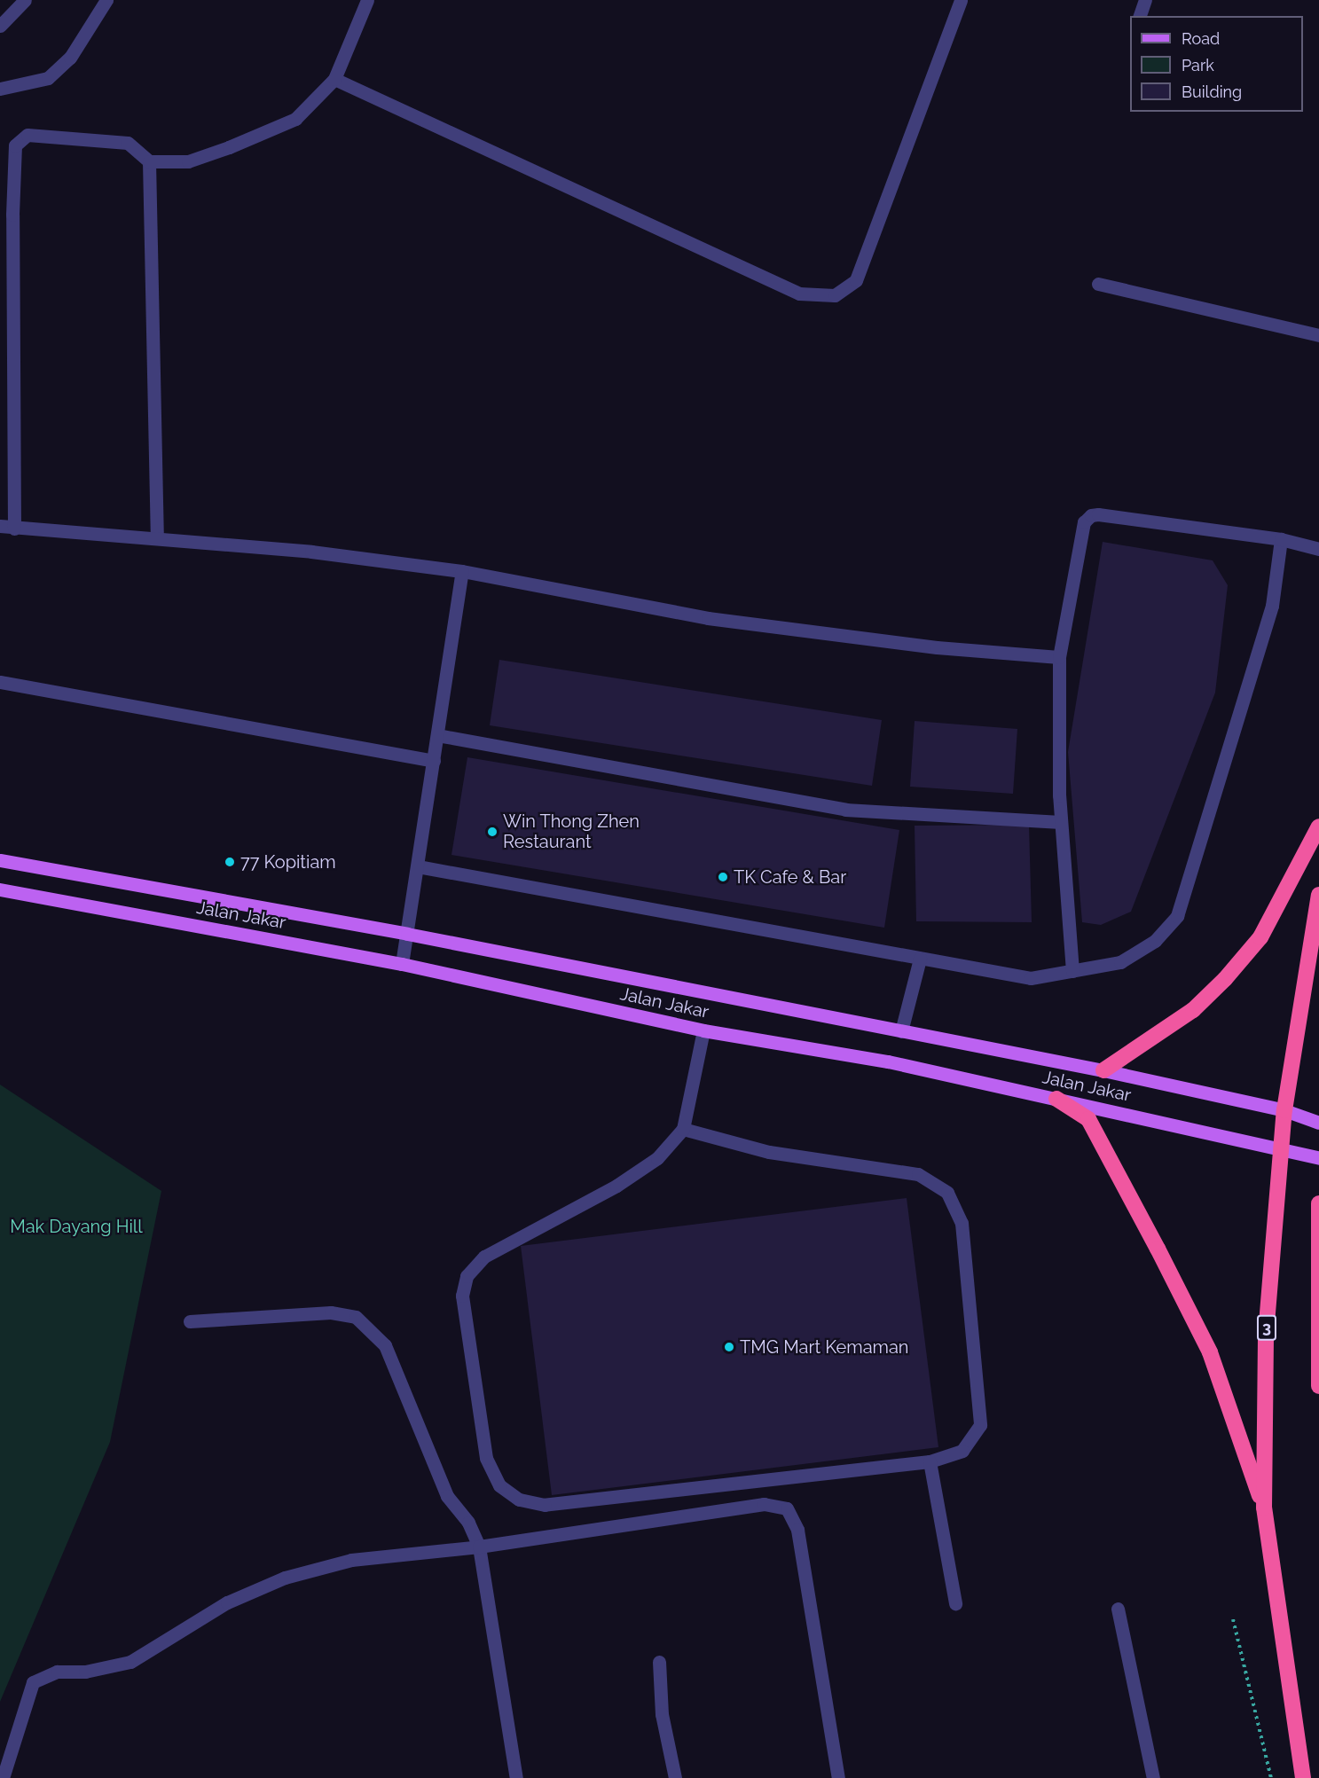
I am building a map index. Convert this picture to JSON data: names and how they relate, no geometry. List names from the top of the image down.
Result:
{
  "streets": {
    "highway": ["3"],
    "main road": ["Jalan Jakar"]
  },
  "crossings": [
    ["Jalan Jakar", "3"]
  ],
  "parks": ["Mak Dayang Hill"],
  "places": [
    "Win Thong Zhen Restaurant",
    "77 Kopitiam",
    "TK Cafe & Bar",
    "TMG Mart Kemaman"
  ],
  "legend": ["Road", "Park", "Building"]
}
